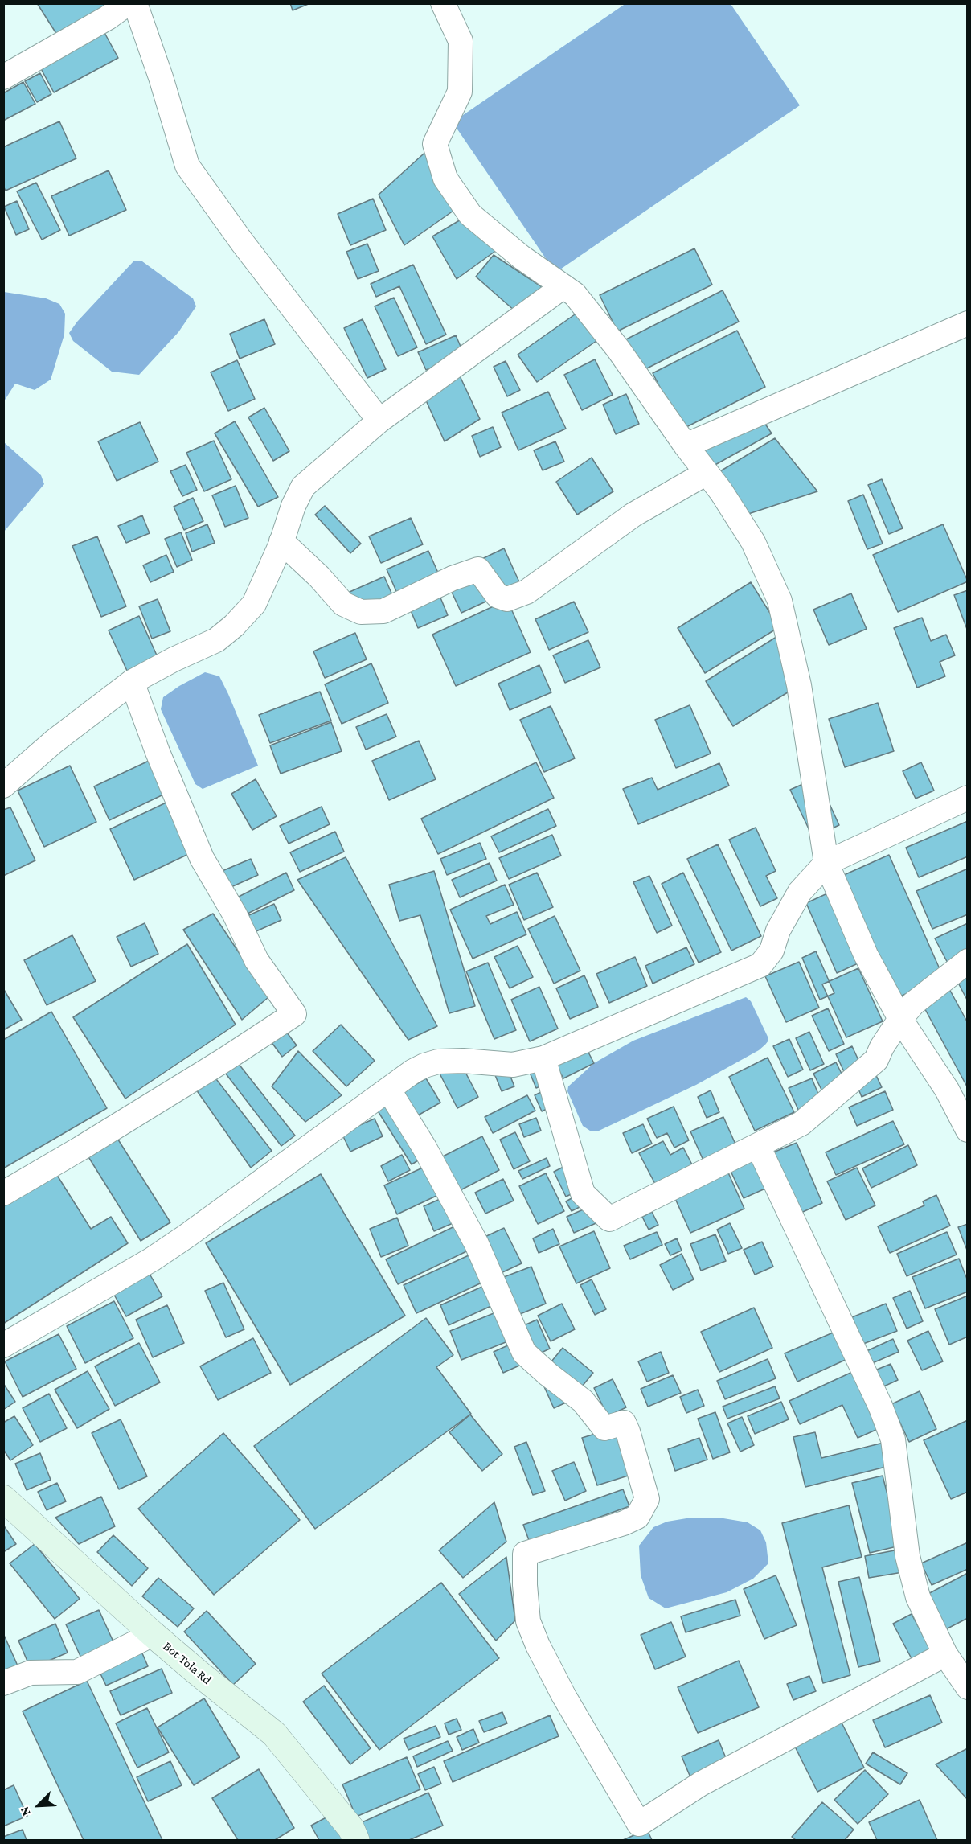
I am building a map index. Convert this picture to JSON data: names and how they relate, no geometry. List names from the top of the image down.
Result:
{
  "streets": {
    "main road": ["Bot Tola Rd"]
  },
  "north": "bottom left"
}
